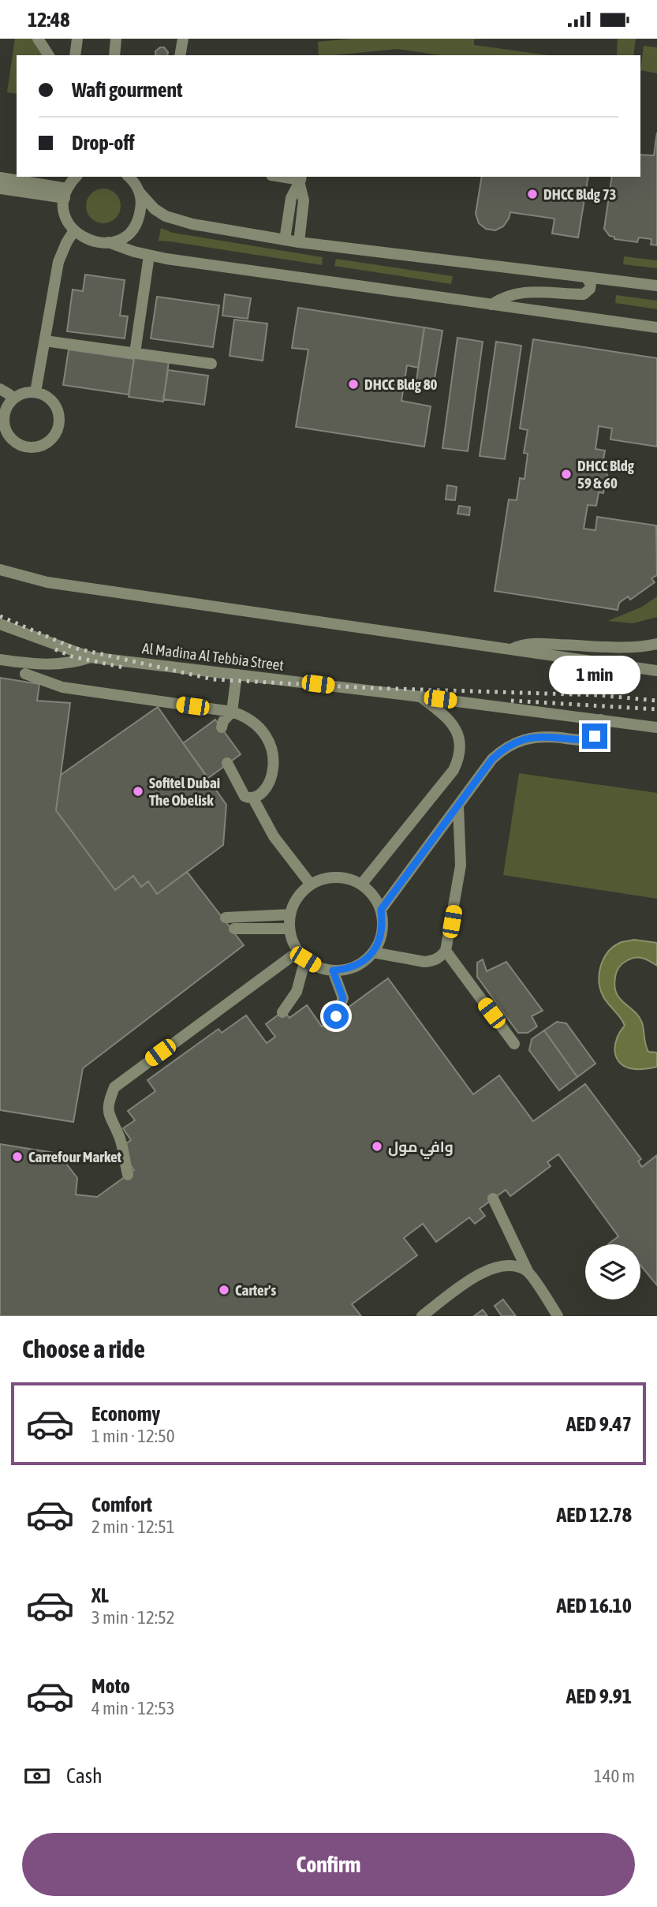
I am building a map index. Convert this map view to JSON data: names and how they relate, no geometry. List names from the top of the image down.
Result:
{
  "streets": {
    "street": ["Al Madina Al Tebbia Street"]
  },
  "places": [
    "DHCC Bldg 73",
    "DHCC Bldg 80",
    "DHCC Bldg 59 & 60",
    "Sofitel Dubai The Obelisk",
    "وافي مول",
    "Carrefour Market",
    "Carter's"
  ],
  "page": {
    "status": "12:48",
    "banner": ["Wafi gourment", "Drop-off"],
    "bubble": "1 min",
    "heading": "Choose a ride",
    "list": [
      {
        "name": "Economy",
        "note": "1 min · 12:50",
        "value": "AED 9.47"
      },
      {
        "name": "Comfort",
        "note": "2 min · 12:51",
        "value": "AED 12.78"
      },
      {
        "name": "XL",
        "note": "3 min · 12:52",
        "value": "AED 16.10"
      },
      {
        "name": "Moto",
        "note": "4 min · 12:53",
        "value": "AED 9.91"
      }
    ],
    "pay": ["Cash", "140 m"],
    "buttons": "Confirm"
  }
}
